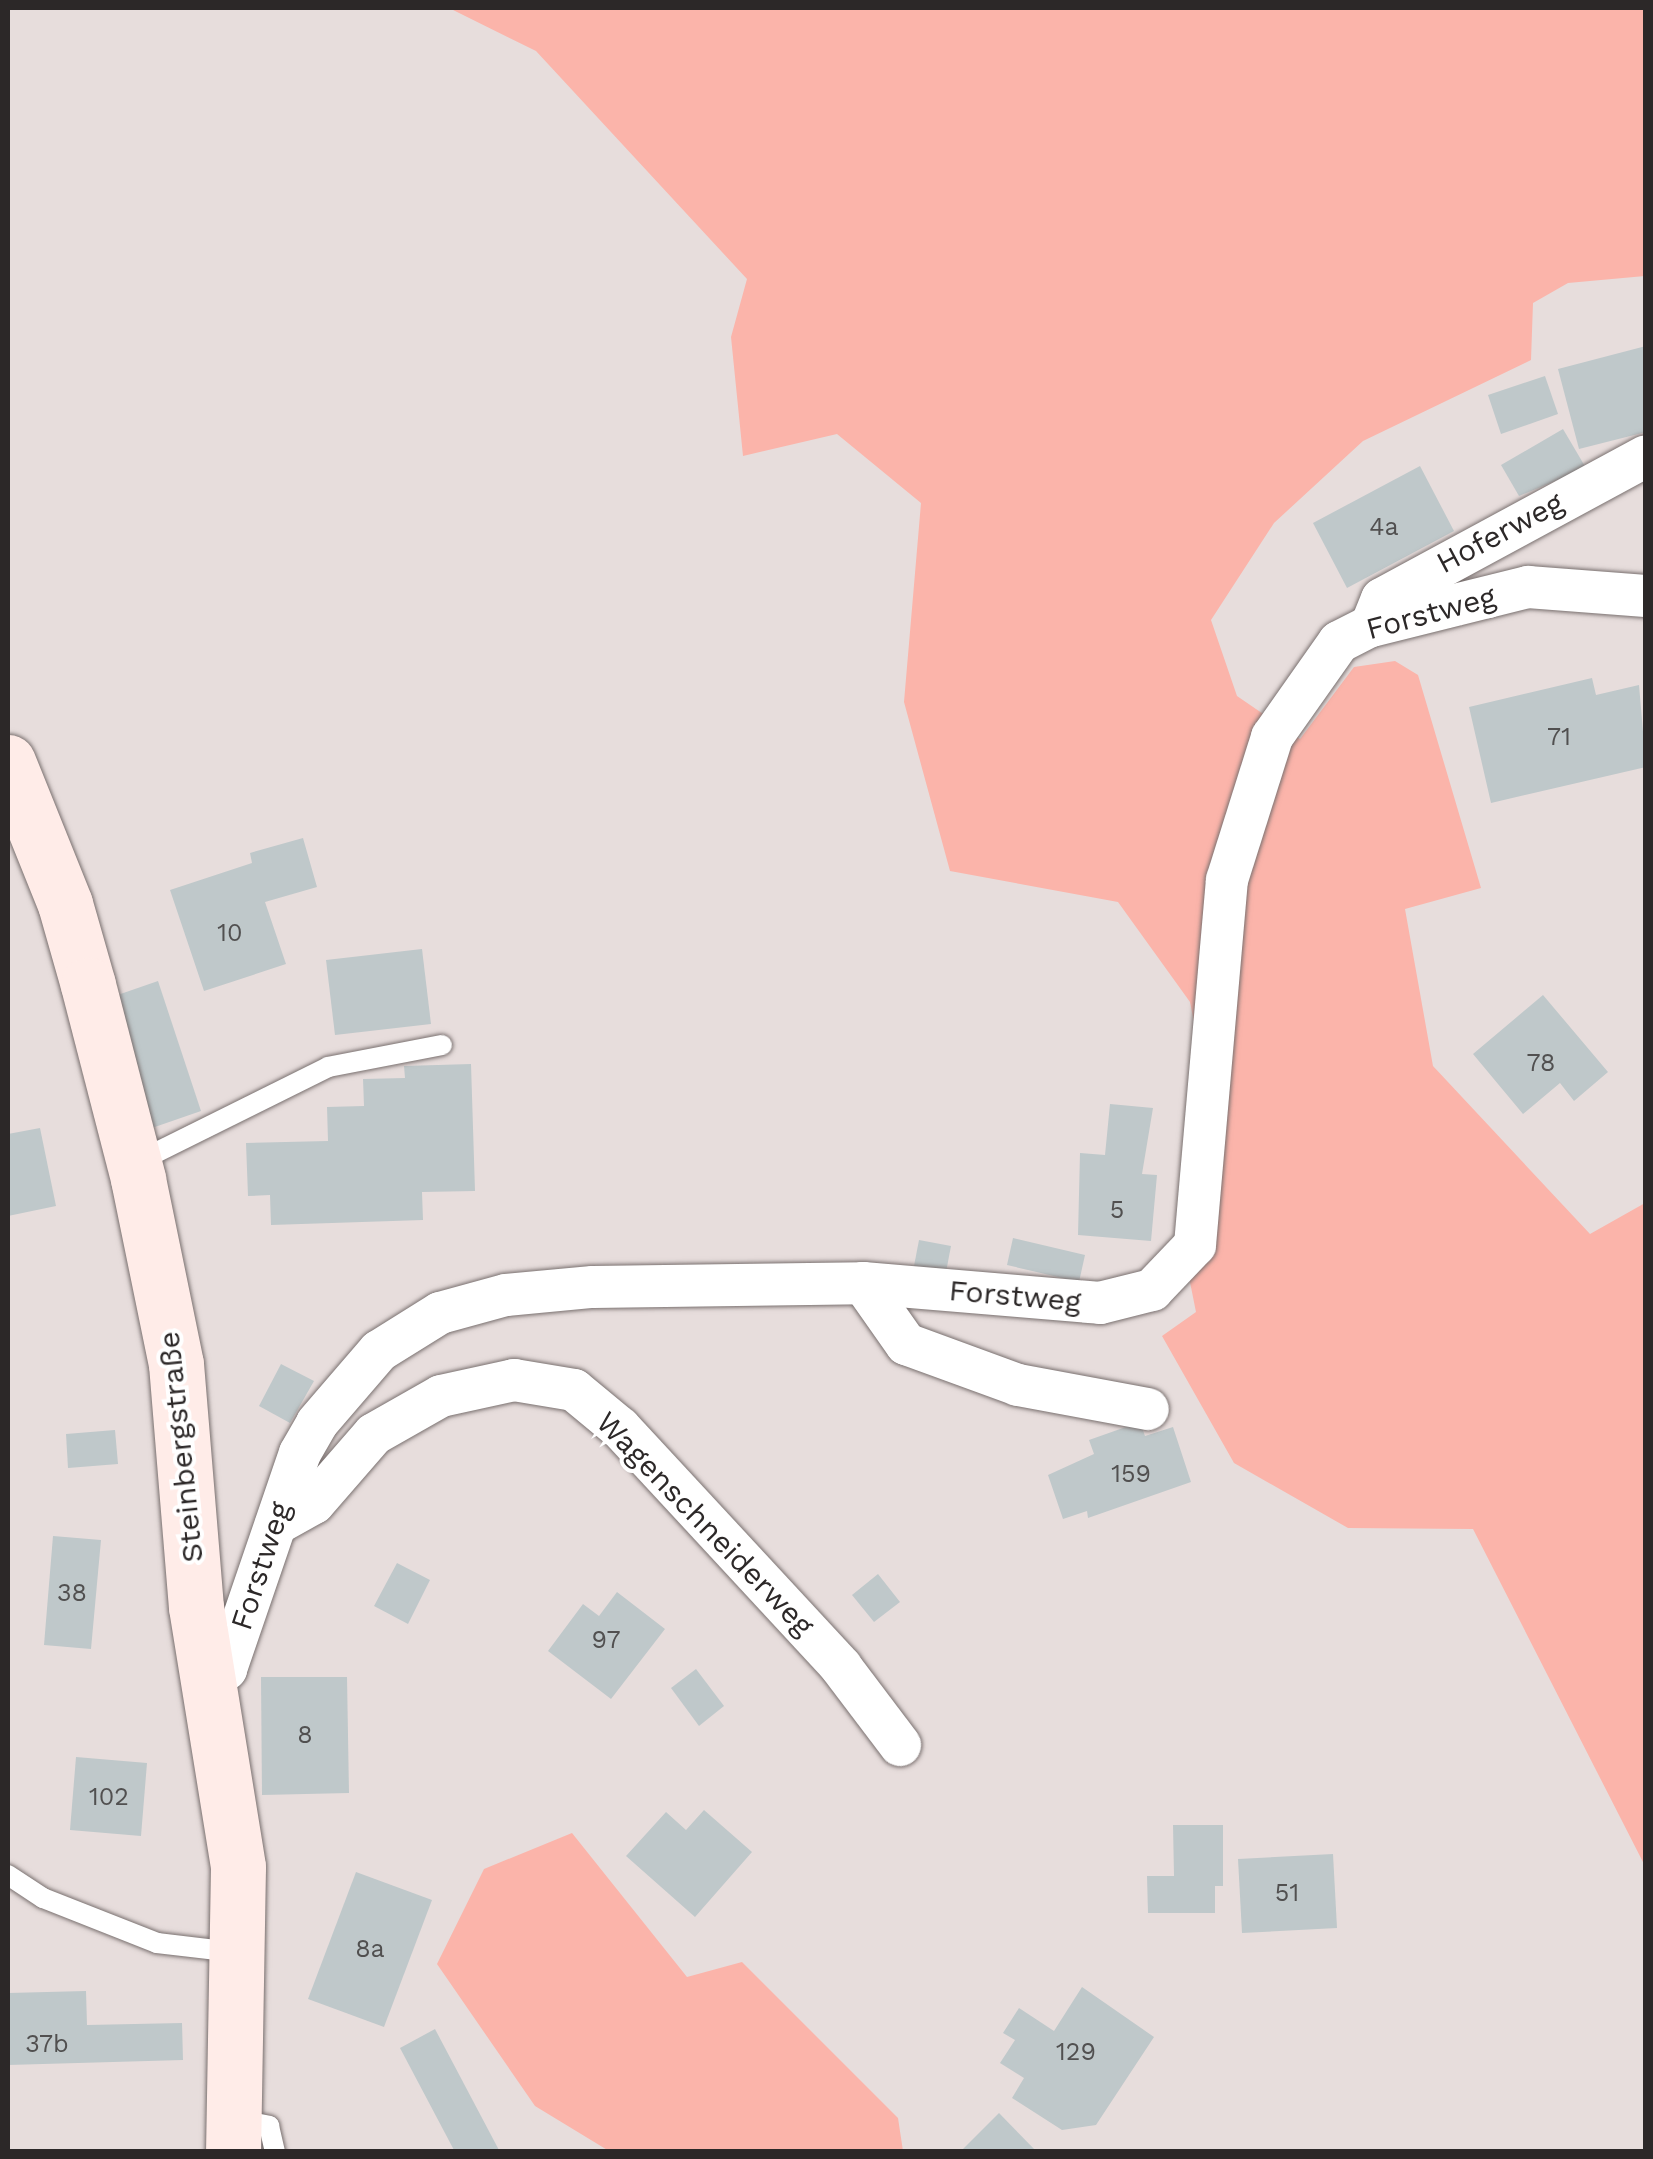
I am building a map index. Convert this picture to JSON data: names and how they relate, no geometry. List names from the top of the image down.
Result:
{
  "streets": {
    "main road": ["Steinbergstraße"],
    "street": ["Hoferweg", "Forstweg", "Wagenschneiderweg"]
  },
  "crossings": [
    ["Hoferweg", "Forstweg"],
    ["Forstweg", "Steinbergstraße"],
    ["Forstweg", "Wagenschneiderweg"]
  ],
  "house_numbers": [
    "4a",
    "71",
    "10",
    "78",
    "5",
    "159",
    "38",
    "97",
    "8",
    "102",
    "51",
    "8a",
    "37b",
    "129"
  ]
}
